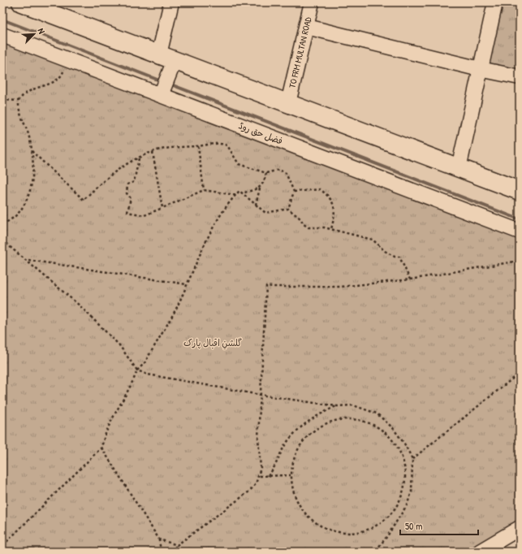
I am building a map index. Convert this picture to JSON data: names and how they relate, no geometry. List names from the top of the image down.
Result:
{
  "streets": {
    "street": ["TO FRM MULTAN ROAD", "فضل حق روڈ"]
  },
  "parks": ["گلشنِ اقبال پارک"],
  "scale_bar": "50 m",
  "north": "top right"
}
